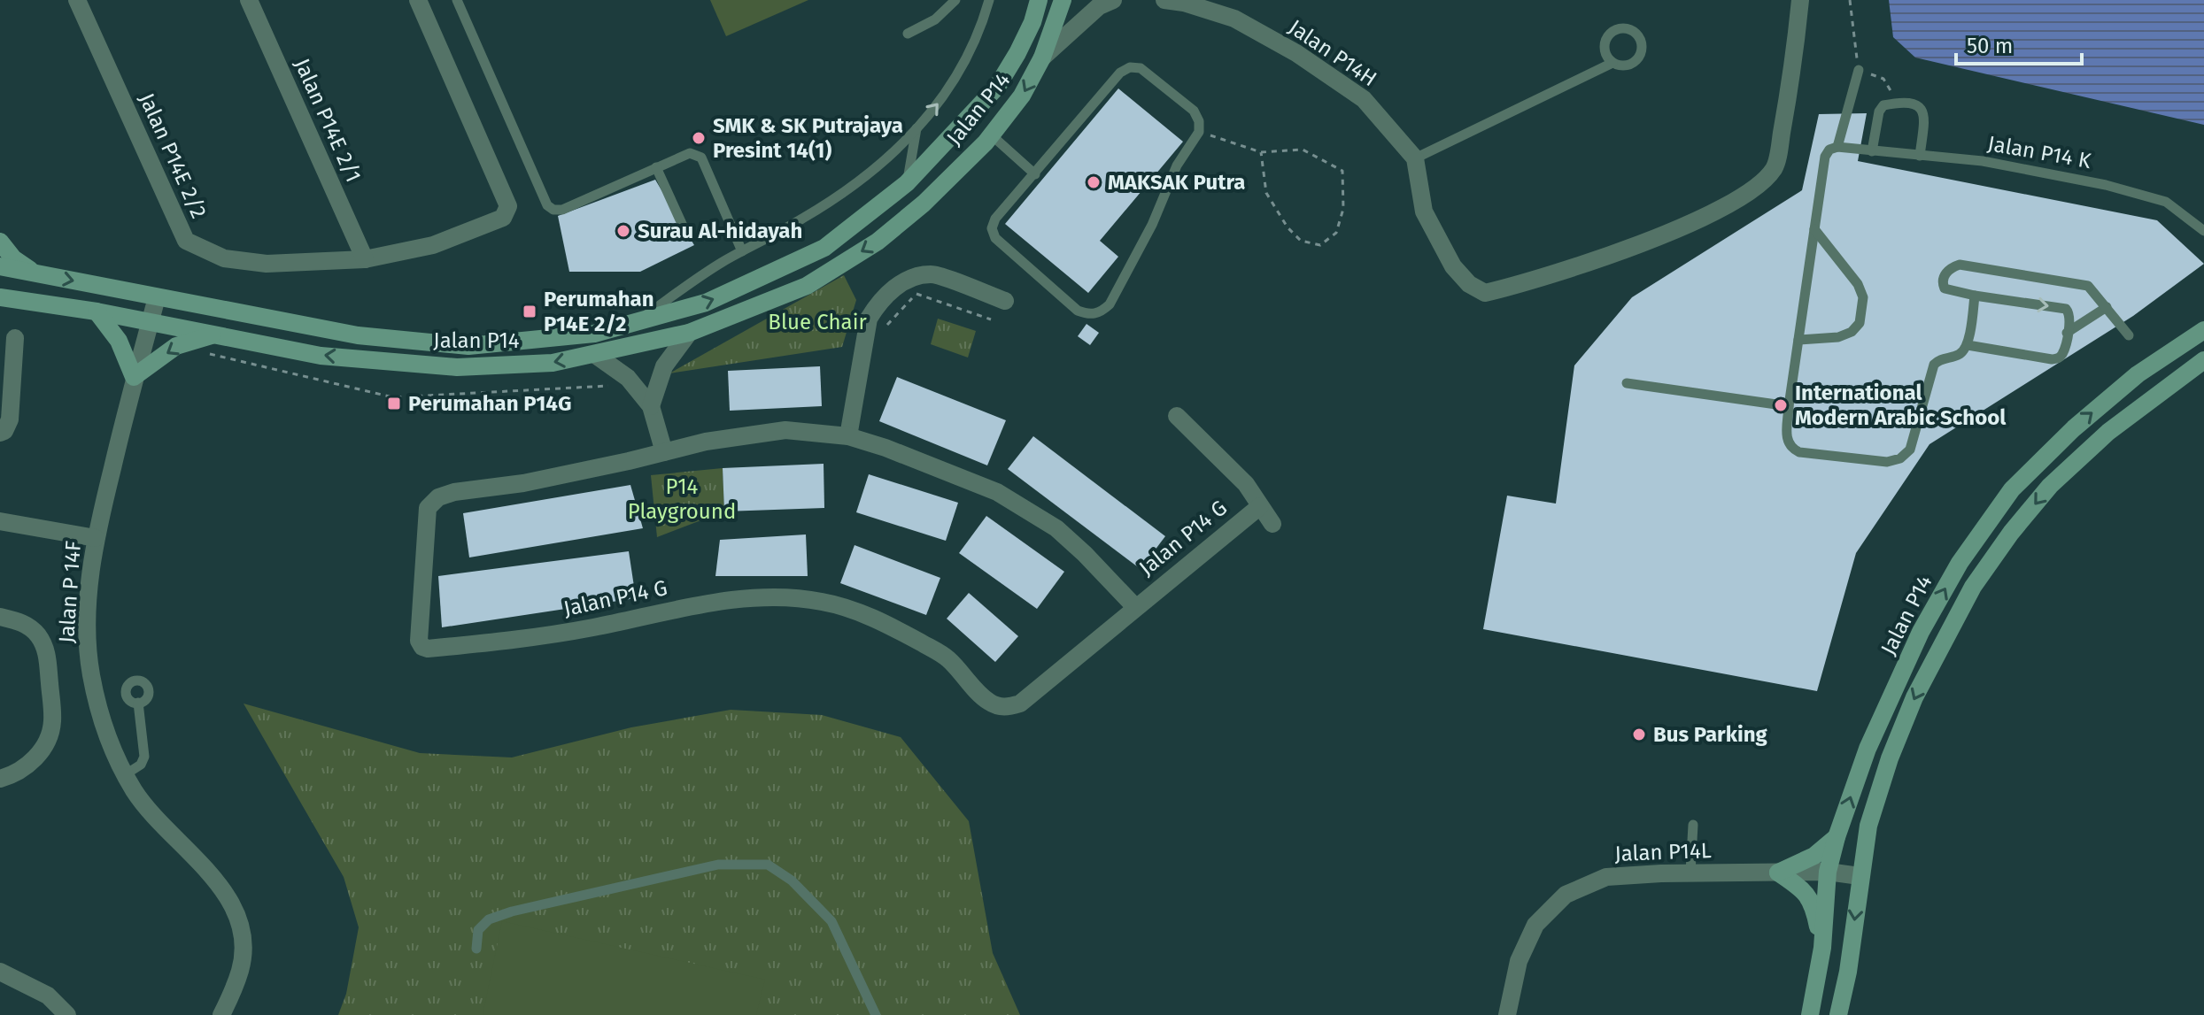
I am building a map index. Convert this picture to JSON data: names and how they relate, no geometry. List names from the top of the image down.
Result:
{
  "streets": {
    "main road": ["Jalan P14"],
    "street": [
      "Jalan P14H",
      "Jalan P14E 2/1",
      "Jalan P14E 2/2",
      "Jalan P14 G",
      "Jalan P 14F",
      "Jalan P14L"
    ],
    "lane": ["Jalan P14 K"]
  },
  "crossings": [
    ["Jalan P14", "Jalan P 14F"],
    ["Jalan P14", "Jalan P14L"],
    ["Jalan P14E 2/1", "Jalan P14E 2/2"]
  ],
  "parks": ["Blue Chair", "P14 Playground"],
  "places": {
    "other": [
      "SMK & SK Putrajaya Presint 14(1)",
      "MAKSAK Putra",
      "Surau Al-hidayah",
      "International Modern Arabic School",
      "Bus Parking"
    ],
    "transit": ["Perumahan P14E 2/2", "Perumahan P14G"]
  },
  "scale_bar": "50 m"
}
